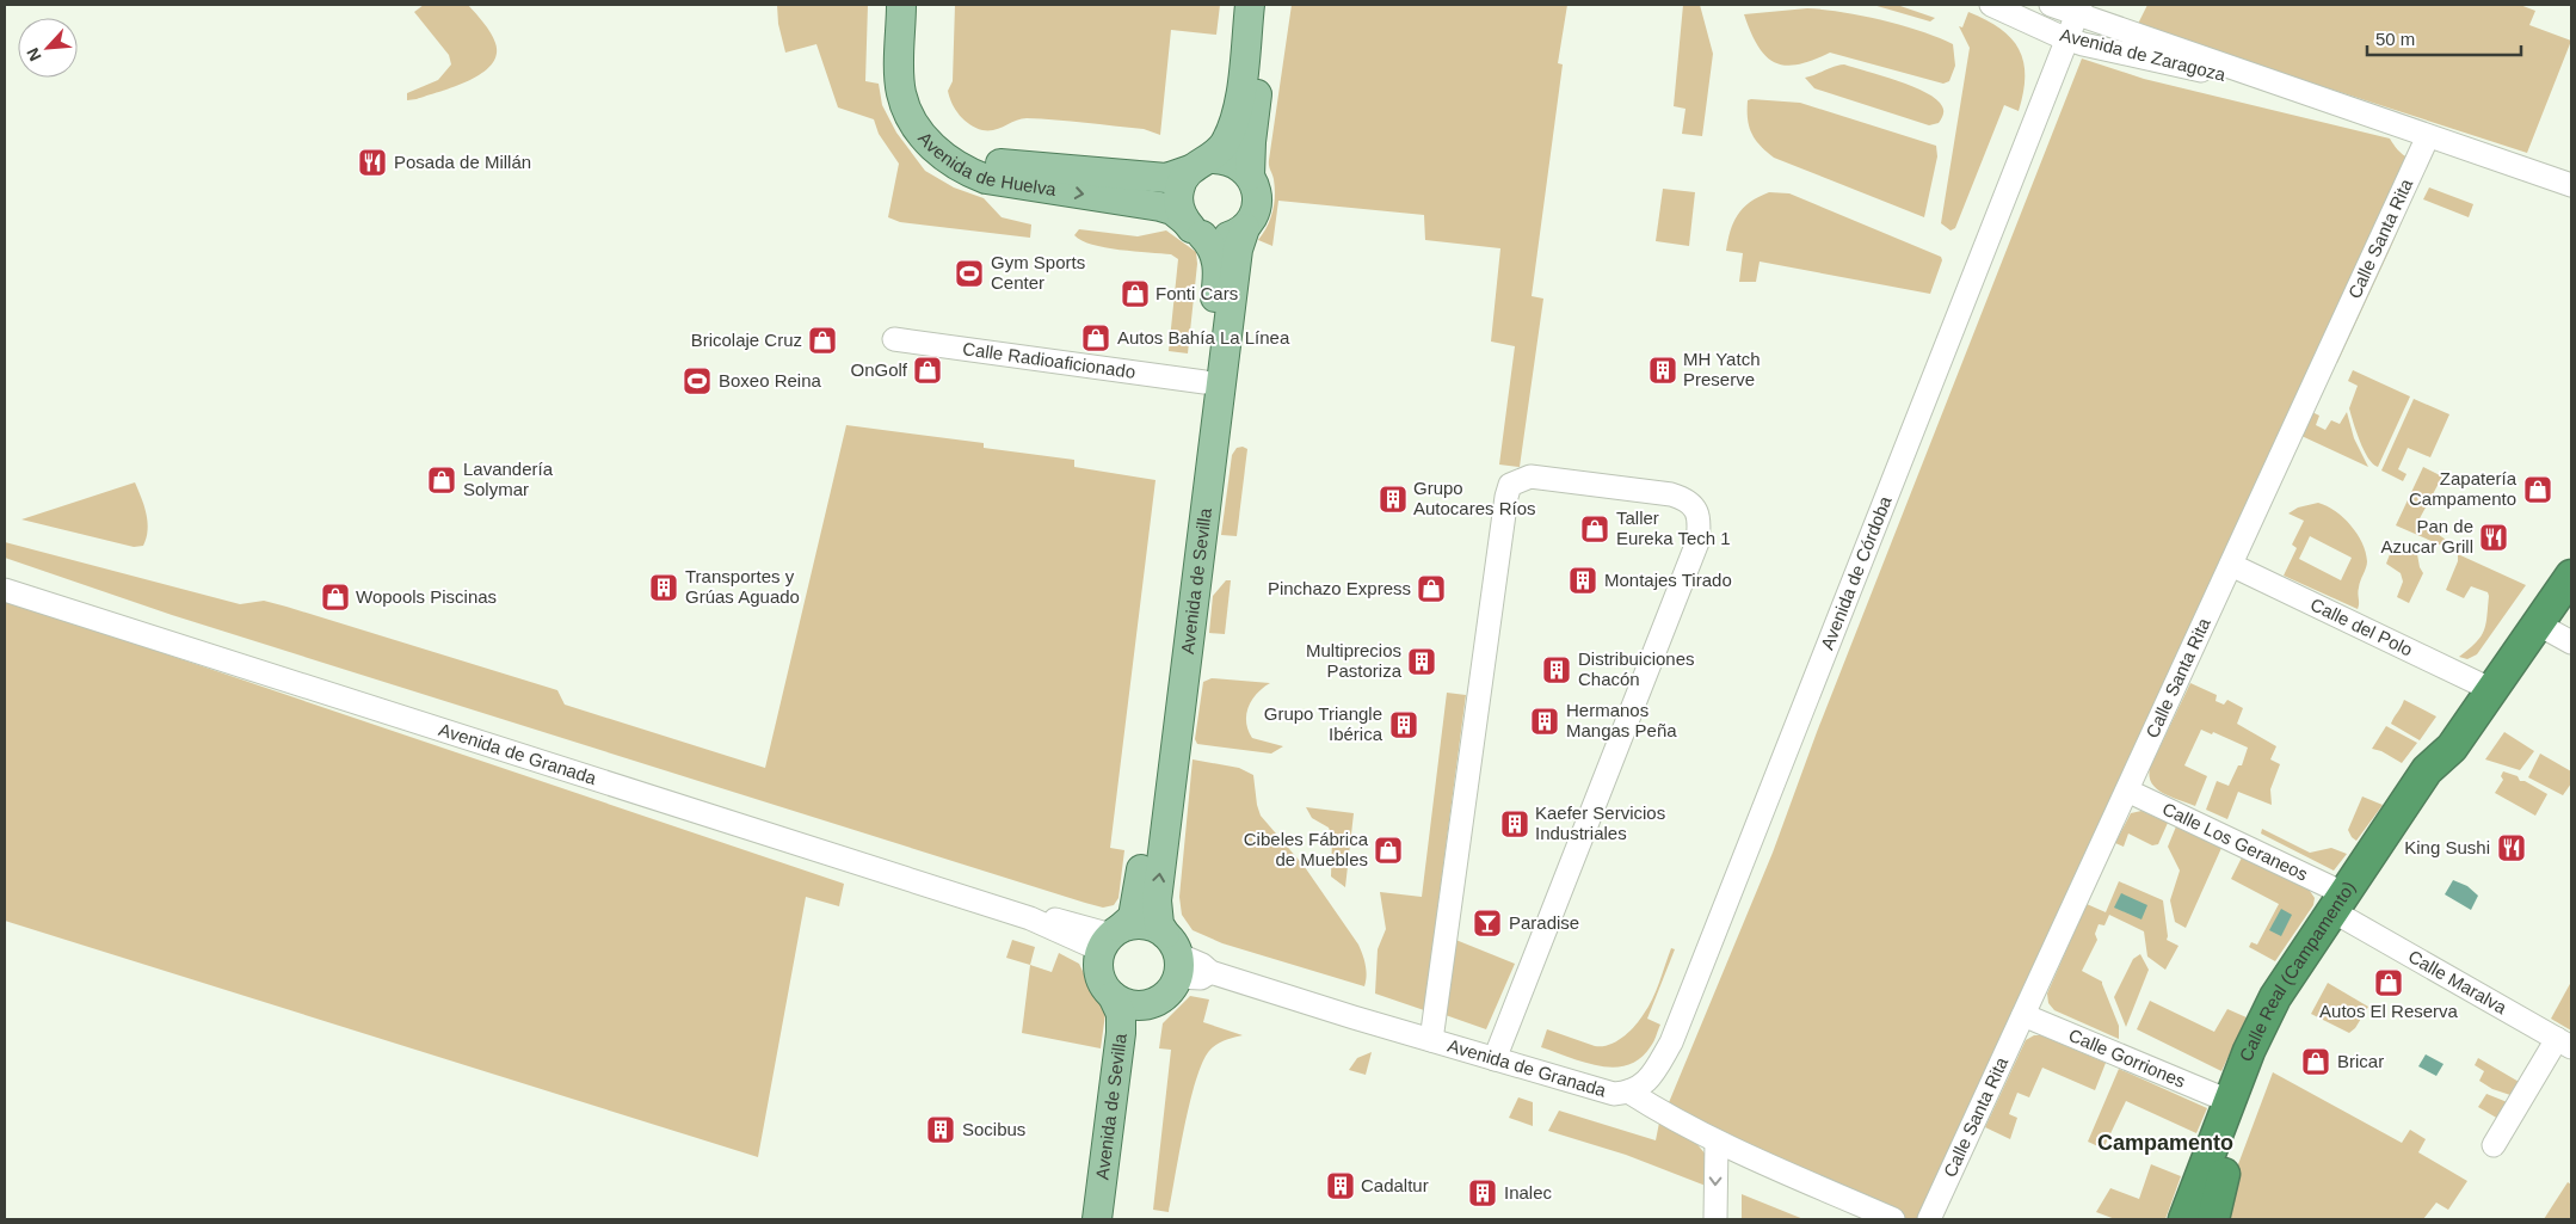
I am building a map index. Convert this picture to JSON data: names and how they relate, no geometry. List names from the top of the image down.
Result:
{
  "streets": {
    "highway": ["Calle Real (Campamento)"],
    "main road": ["Avenida de Huelva", "Avenida de Sevilla"],
    "street": [
      "Avenida de Zaragoza",
      "Calle Santa Rita",
      "Calle Radioaficionado",
      "Avenida de Córdoba",
      "Calle del Polo",
      "Avenida de Granada",
      "Calle Los Geraneos",
      "Calle Maralva",
      "Calle Gorriones"
    ]
  },
  "crossings": [
    ["Avenida de Zaragoza", "Calle Santa Rita"],
    ["Avenida de Zaragoza", "Avenida de Córdoba"],
    ["Avenida de Huelva", "Avenida de Sevilla"],
    ["Calle Santa Rita", "Calle del Polo"],
    ["Calle Santa Rita", "Calle Los Geraneos"],
    ["Calle Santa Rita", "Calle Gorriones"],
    ["Calle Radioaficionado", "Avenida de Sevilla"],
    ["Avenida de Córdoba", "Avenida de Granada"],
    ["Avenida de Sevilla", "Avenida de Granada"],
    ["Calle del Polo", "Calle Real (Campamento)"],
    ["Calle Los Geraneos", "Calle Real (Campamento)"],
    ["Calle Los Geraneos", "Calle Maralva"],
    ["Calle Real (Campamento)", "Calle Maralva"],
    ["Calle Real (Campamento)", "Calle Gorriones"]
  ],
  "one_way": ["Avenida de Huelva"],
  "districts": ["Campamento"],
  "places": {
    "restaurant": ["Posada de Millán", "Pan de Azucar Grill", "King Sushi"],
    "sports": ["Gym Sports Center", "Boxeo Reina"],
    "shop": [
      "Fonti Cars",
      "Autos Bahía La Línea",
      "Bricolaje Cruz",
      "OnGolf",
      "Lavandería Solymar",
      "Zapatería Campamento",
      "Taller Eureka Tech 1",
      "Pinchazo Express",
      "Wopools Piscinas",
      "Cibeles Fábrica de Muebles",
      "Autos El Reserva",
      "Bricar"
    ],
    "building": [
      "MH Yatch Preserve",
      "Grupo Autocares Ríos",
      "Montajes Tirado",
      "Transportes y Grúas Aguado",
      "Multiprecios Pastoriza",
      "Distribuiciones Chacón",
      "Hermanos Mangas Peña",
      "Grupo Triangle Ibérica",
      "Kaefer Servicios Industriales",
      "Socibus",
      "Cadaltur",
      "Inalec"
    ],
    "bar": ["Paradise"]
  },
  "scale_bar": "50 m",
  "north": "bottom left"
}
